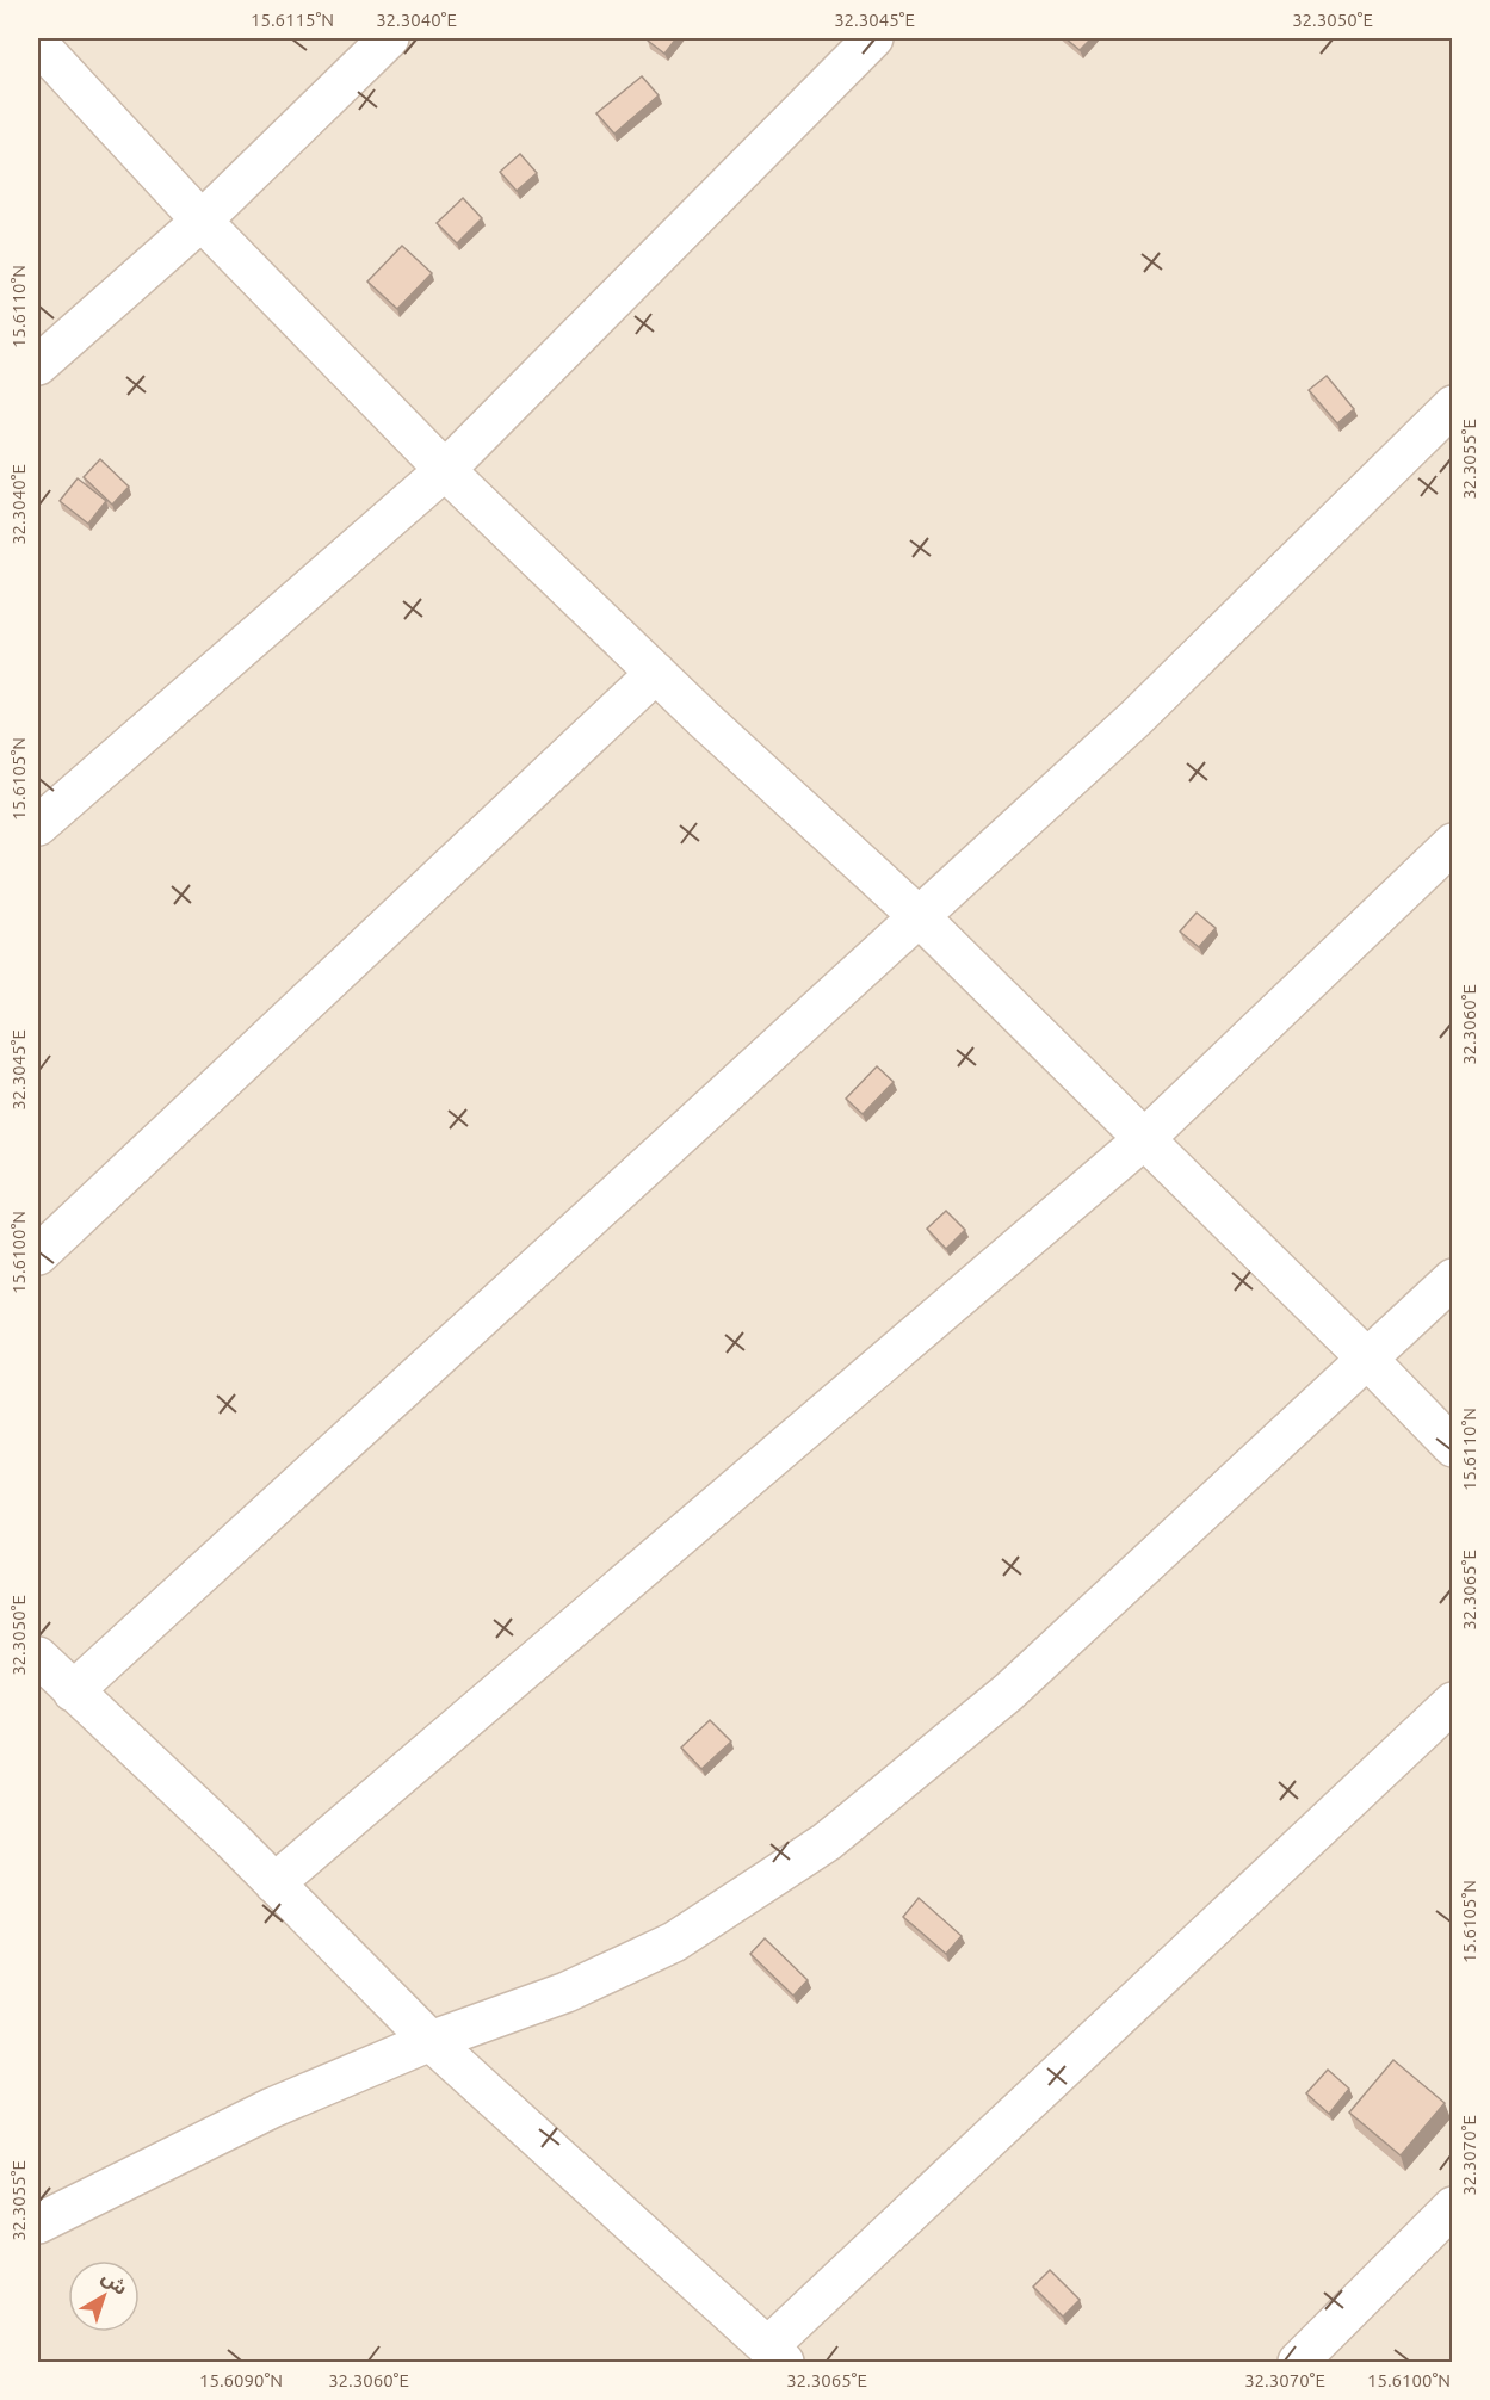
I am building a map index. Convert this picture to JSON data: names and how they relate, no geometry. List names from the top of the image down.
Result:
{
  "north": "top right",
  "coordinates": [
    "15.6115°N",
    "32.3040°E",
    "32.3045°E",
    "32.3050°E",
    "15.6110°N",
    "32.3055°E",
    "15.6105°N",
    "32.3060°E",
    "15.6100°N",
    "32.3065°E",
    "32.3070°E",
    "15.6090°N"
  ]
}
